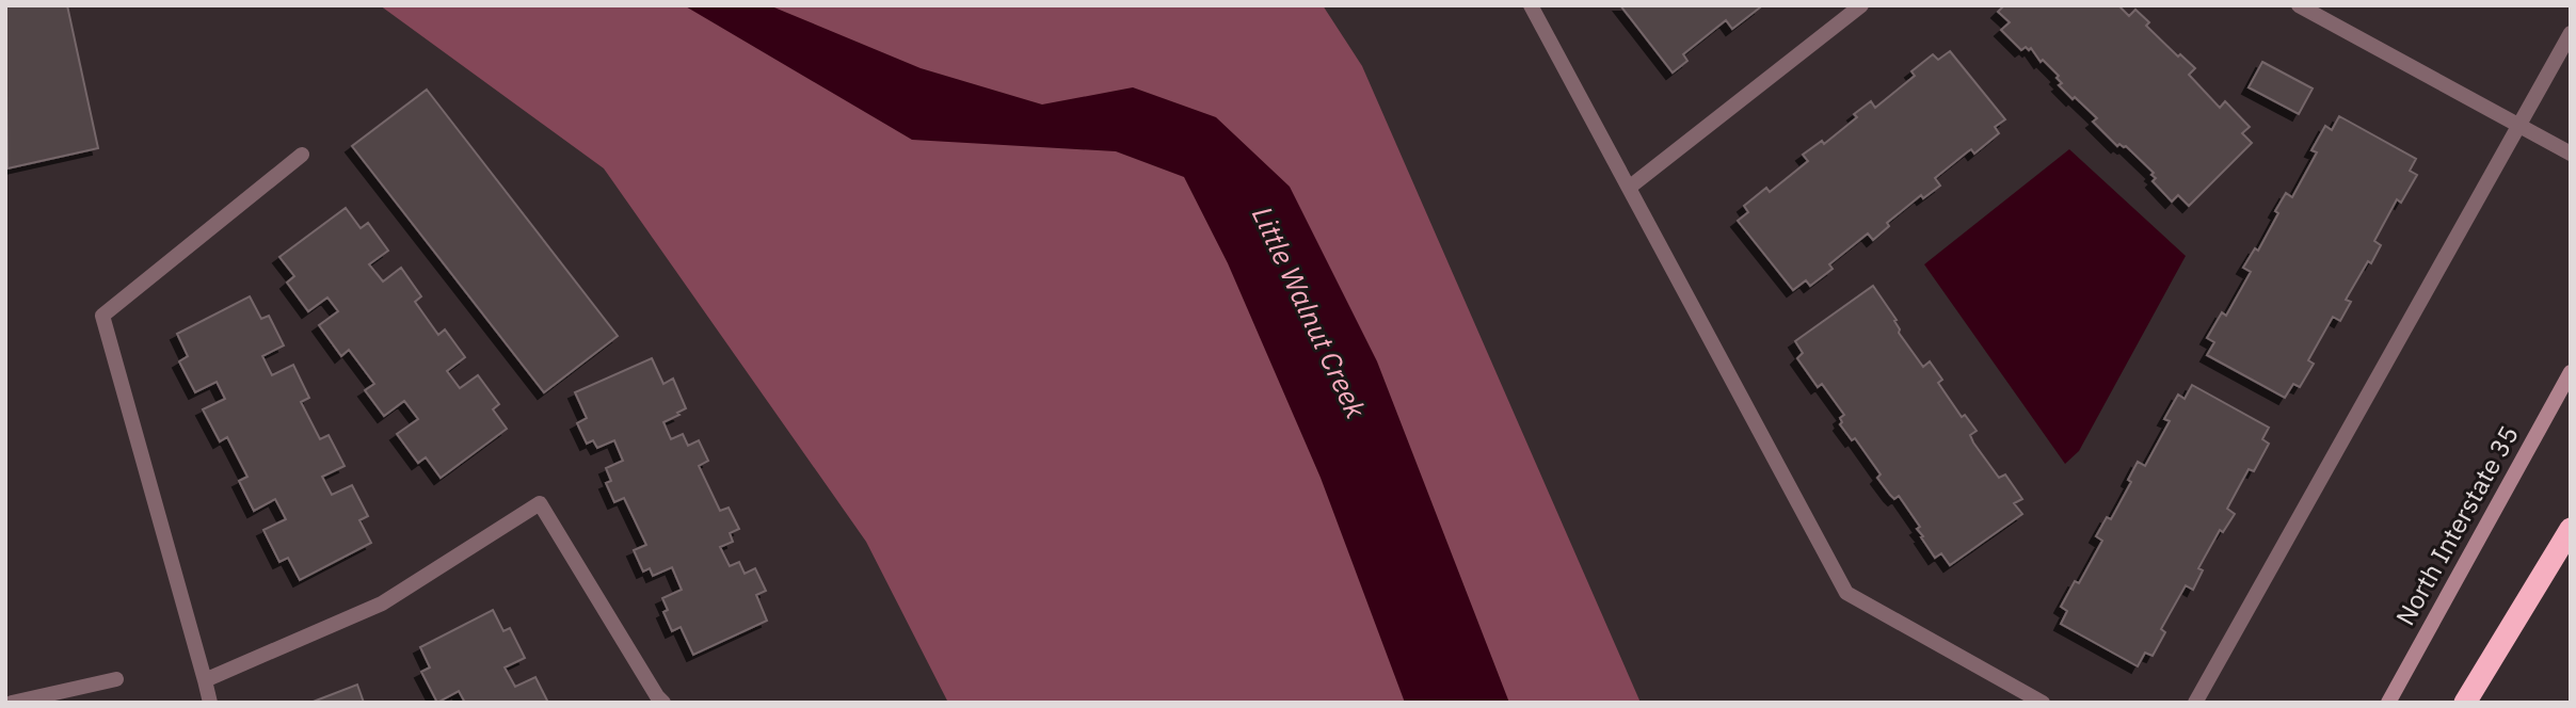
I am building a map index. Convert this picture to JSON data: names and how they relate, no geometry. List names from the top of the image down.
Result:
{
  "streets": {
    "main road": ["North Interstate 35"]
  },
  "water": ["Little Walnut Creek"]
}
